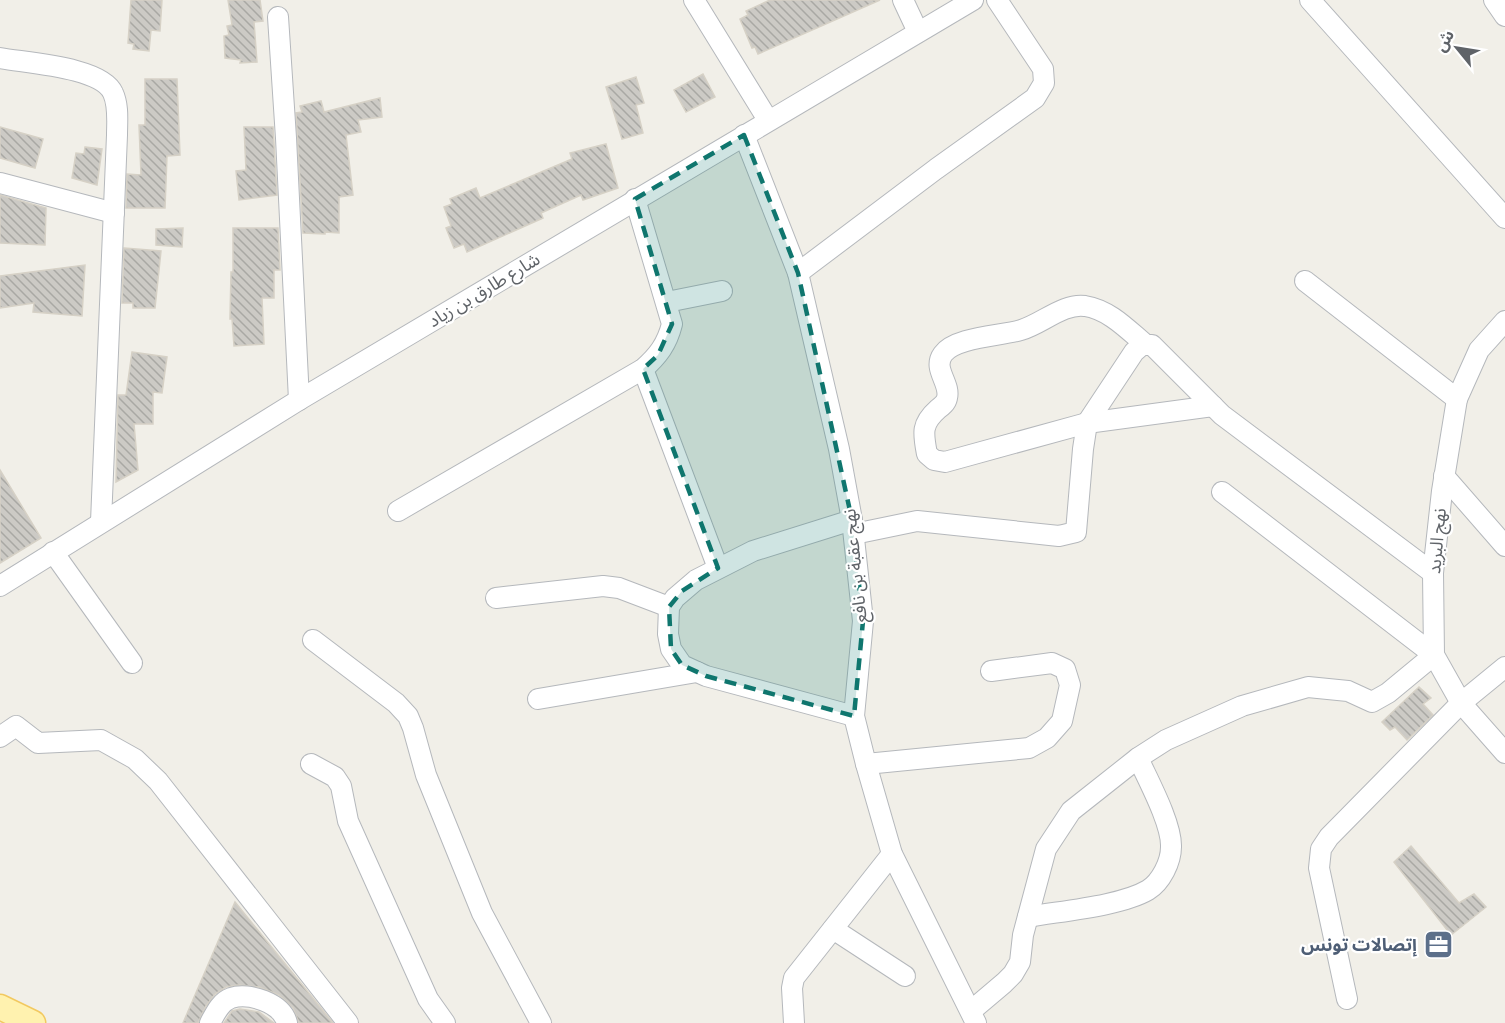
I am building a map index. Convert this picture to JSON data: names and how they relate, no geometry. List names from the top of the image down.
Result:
{
  "streets": {
    "street": ["شارع طارق بن زياد", "نهج البريد", "نهج عقبة بن نافع"]
  },
  "crossings": [
    ["شارع طارق بن زياد", "نهج عقبة بن نافع"]
  ],
  "places": {
    "office": ["إتصالات تونس"]
  },
  "north": "top left"
}
